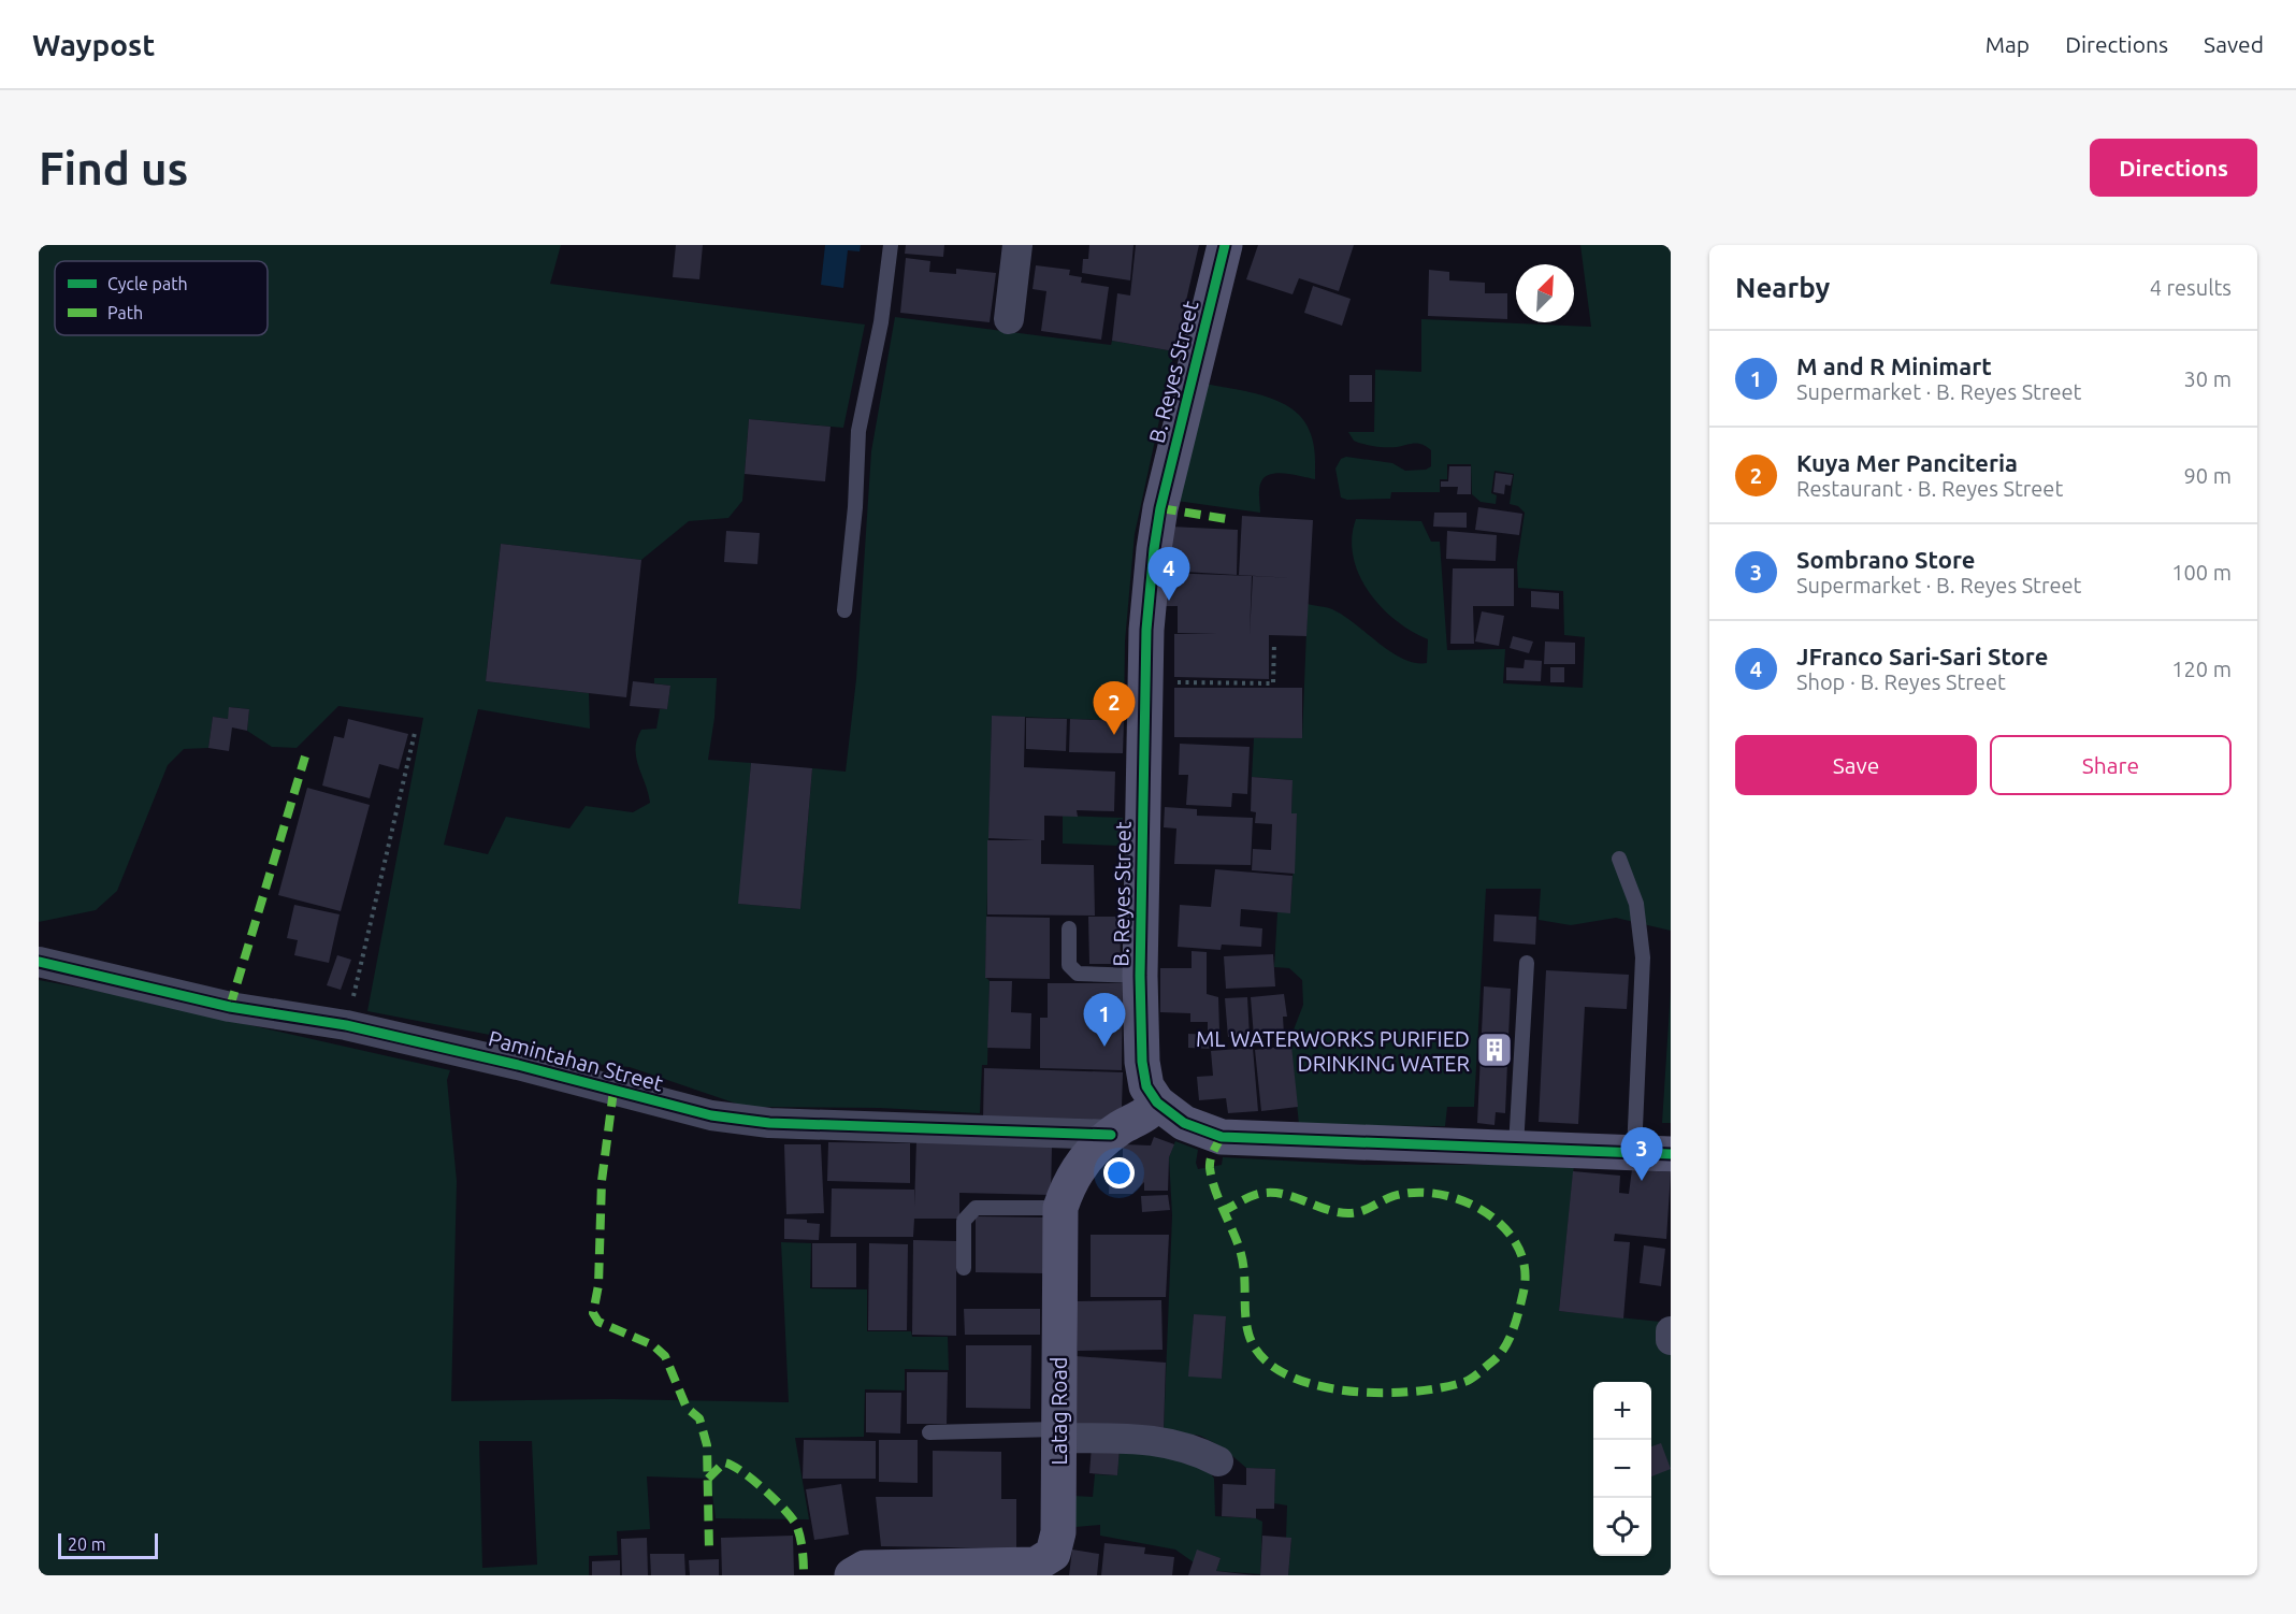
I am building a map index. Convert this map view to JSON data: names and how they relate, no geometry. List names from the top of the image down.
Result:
{
  "streets": {
    "street": ["B. Reyes Street", "Pamintahan Street", "Latag Road"]
  },
  "crossings": [
    ["B. Reyes Street", "Latag Road"],
    ["Pamintahan Street", "Latag Road"]
  ],
  "places": {
    "building": ["ML WATERWORKS PURIFIED DRINKING WATER"]
  },
  "legend": ["Cycle path", "Path"],
  "scale_bar": "20 m",
  "north": "top right",
  "page": {
    "header": "Waypost",
    "nav": ["Map", "Directions", "Saved"],
    "buttons": [
      "Directions",
      ["Save", "Share"]
    ],
    "title": "Find us",
    "heading": ["Nearby", "4 results"],
    "list": [
      {
        "mark": "1",
        "name": "M and R Minimart",
        "note": "Supermarket · B. Reyes Street",
        "value": "30 m"
      },
      {
        "mark": "2",
        "name": "Kuya Mer Panciteria",
        "note": "Restaurant · B. Reyes Street",
        "value": "90 m"
      },
      {
        "mark": "3",
        "name": "Sombrano Store",
        "note": "Supermarket · B. Reyes Street",
        "value": "100 m"
      },
      {
        "mark": "4",
        "name": "JFranco Sari-Sari Store",
        "note": "Shop · B. Reyes Street",
        "value": "120 m"
      }
    ],
    "pins": [
      "4",
      "2",
      "1",
      "3"
    ],
    "map_buttons": ["+", "−"],
    "scale": "20 m"
  }
}
